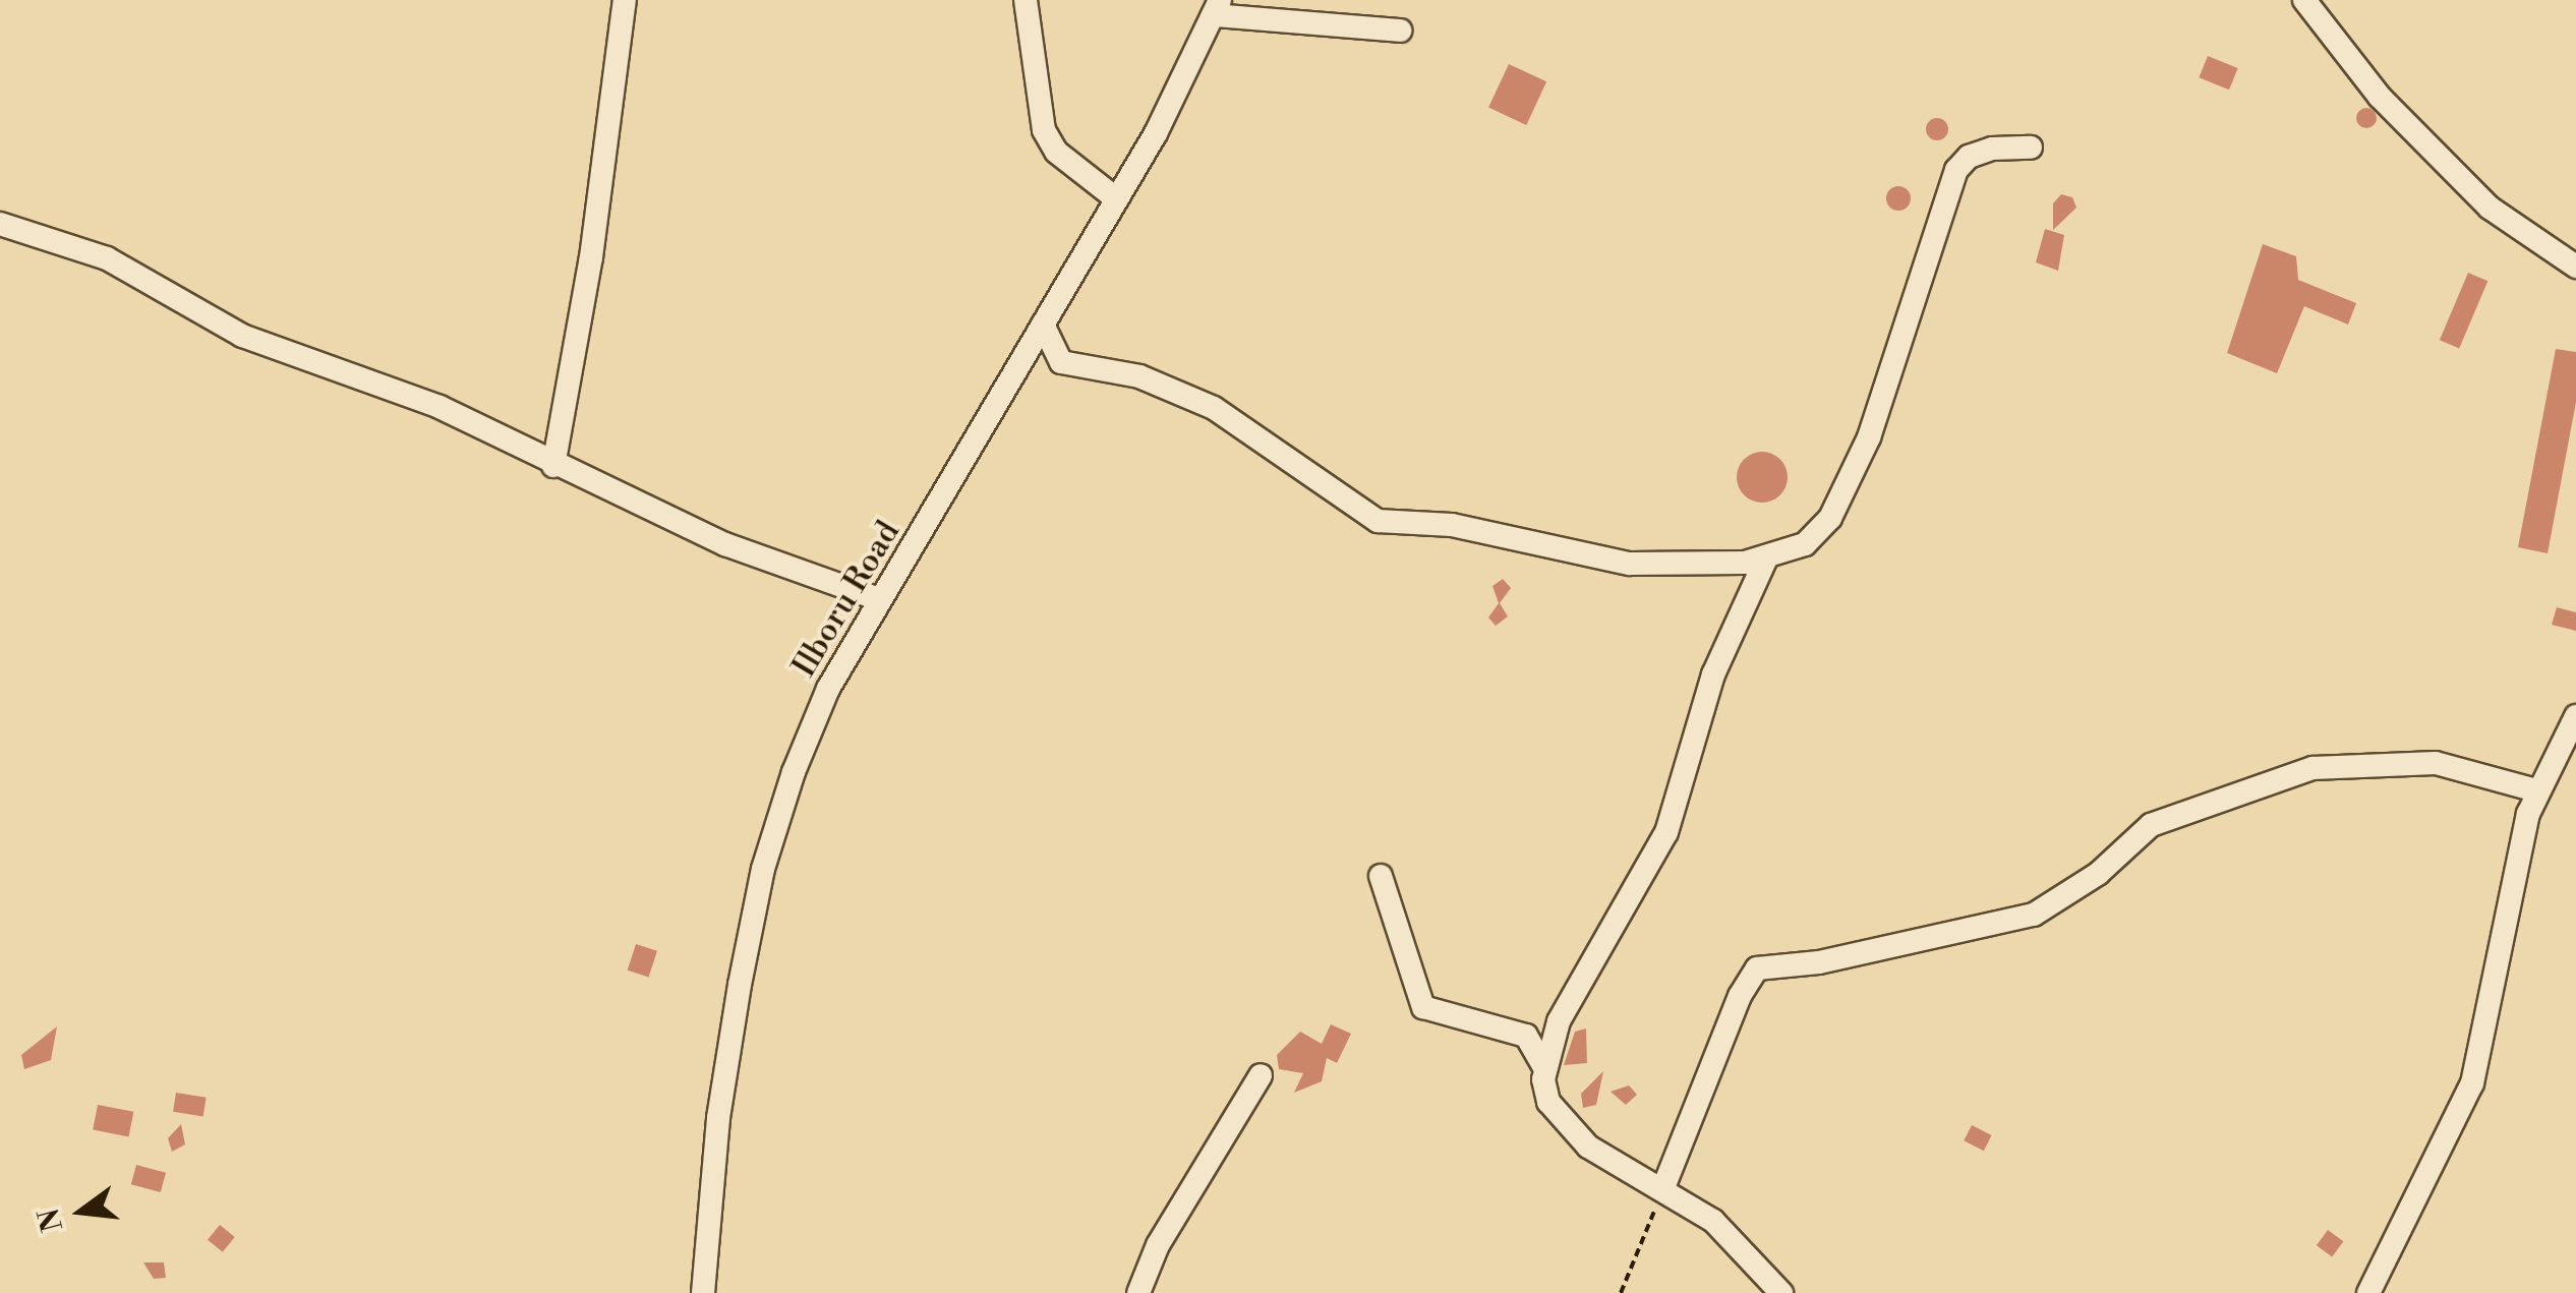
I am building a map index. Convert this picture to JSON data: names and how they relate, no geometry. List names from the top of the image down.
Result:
{
  "streets": {
    "street": ["Ilboru Road"]
  },
  "north": "left"
}
